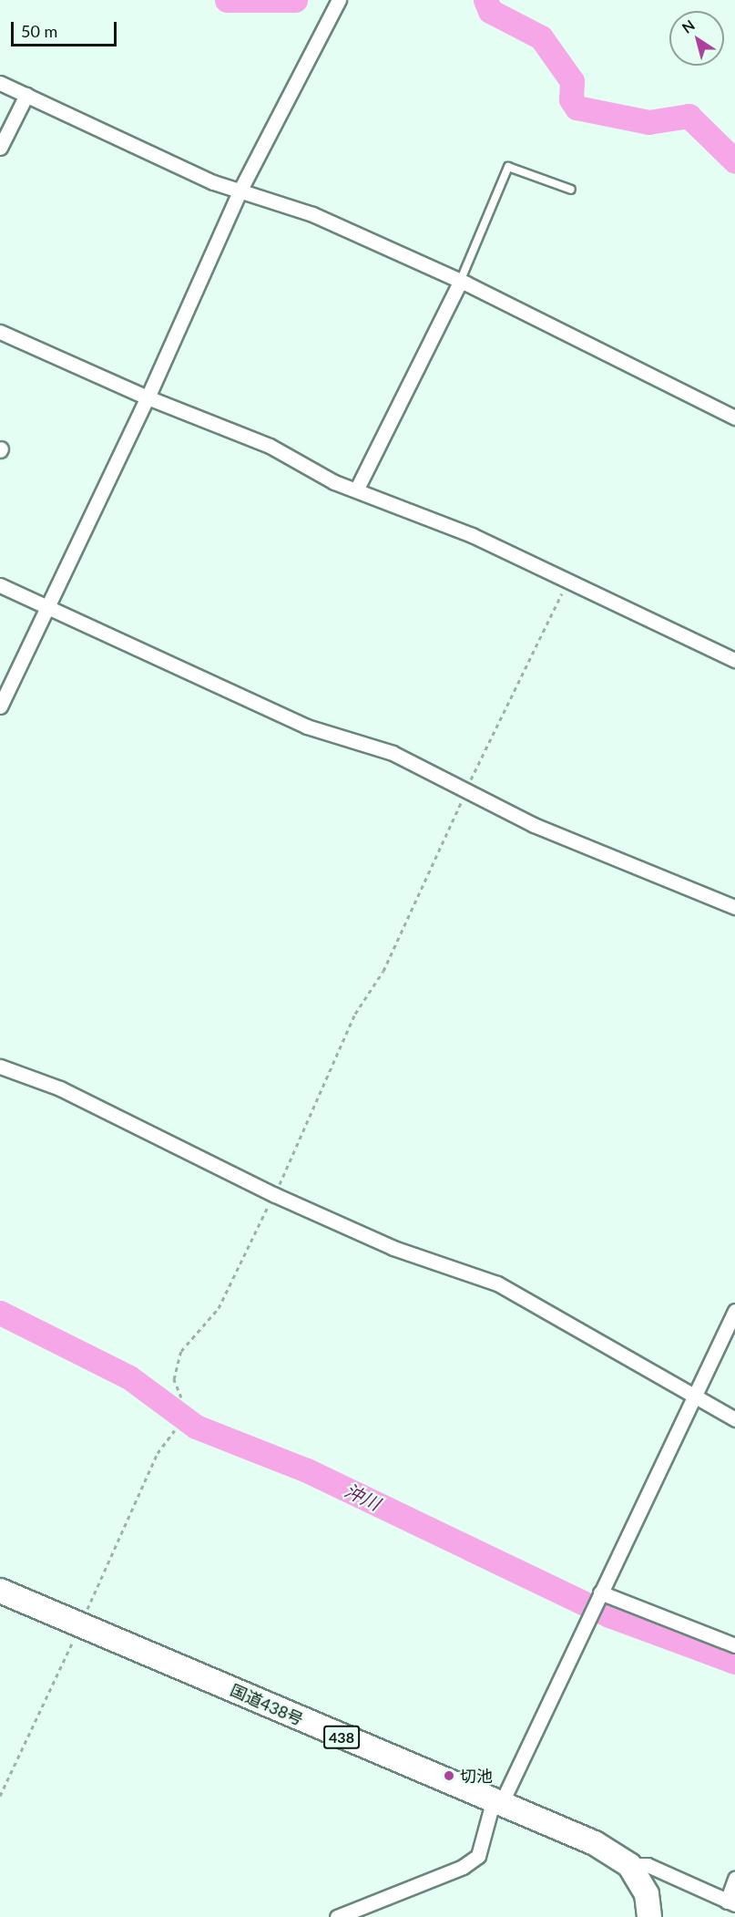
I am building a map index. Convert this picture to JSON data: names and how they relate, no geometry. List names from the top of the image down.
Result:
{
  "streets": {
    "highway": ["国道438号", "438"]
  },
  "water": ["沖川"],
  "places": ["切池"],
  "scale_bar": "50 m",
  "north": "top left"
}
